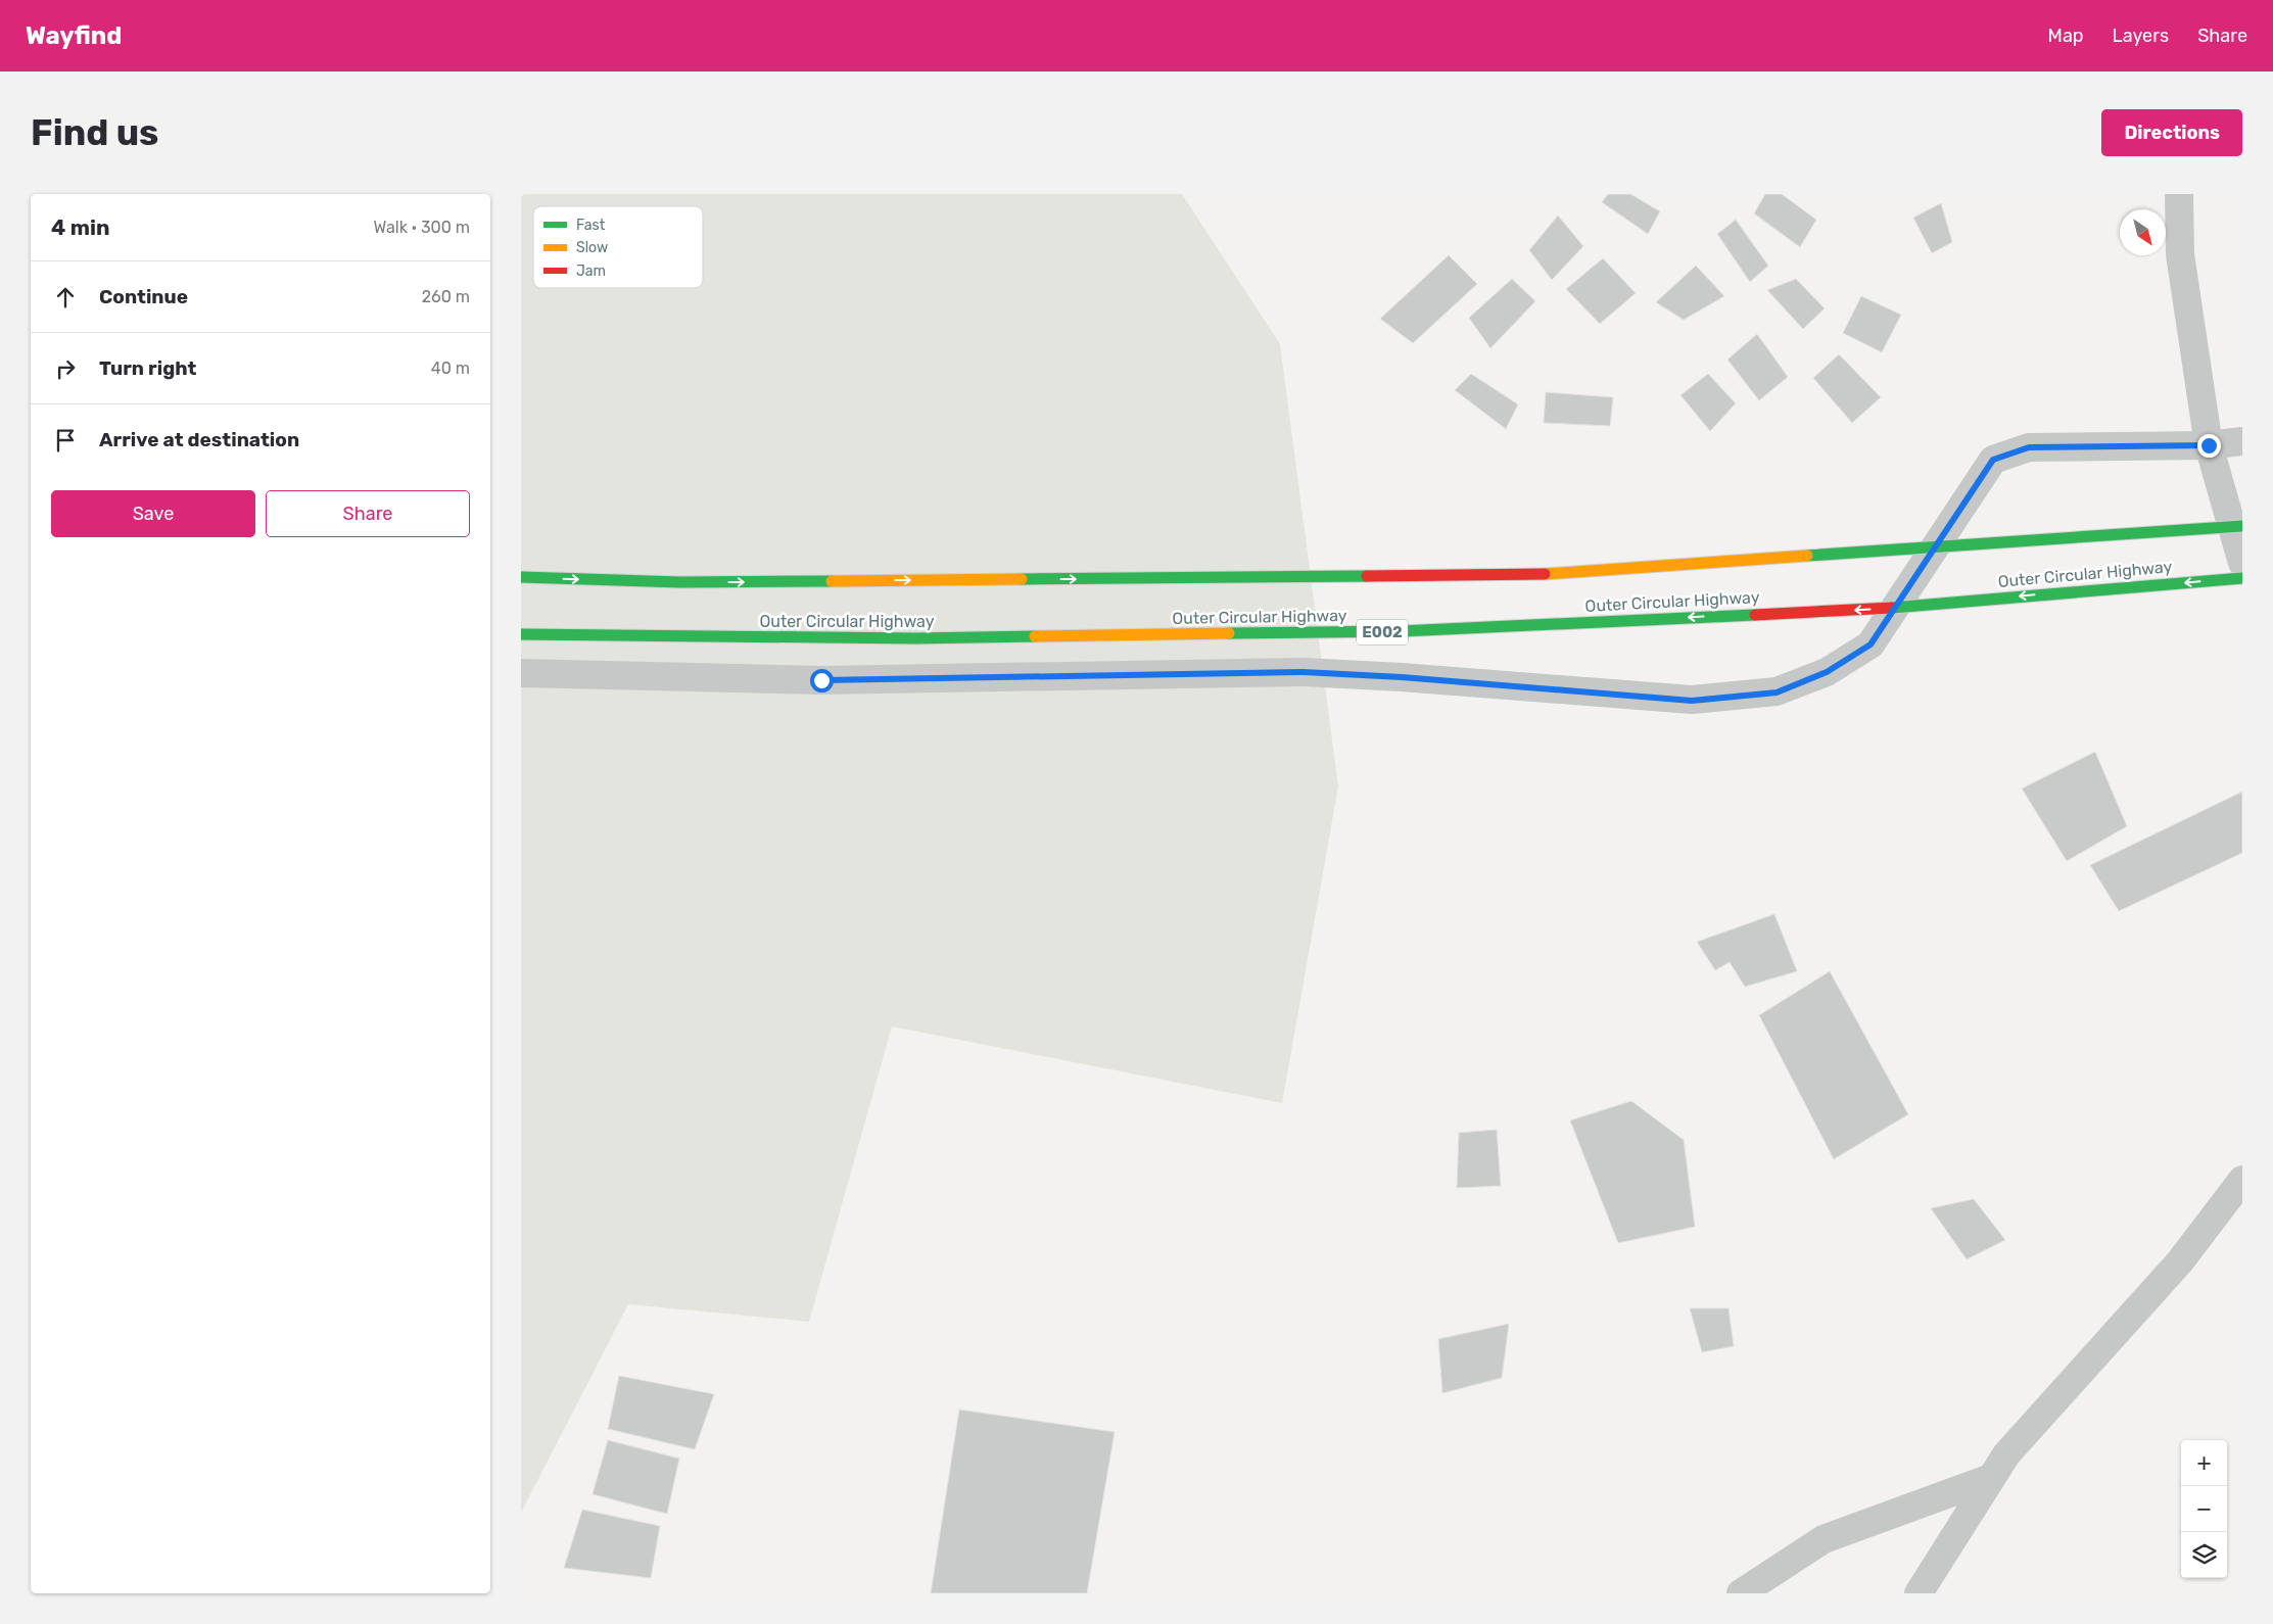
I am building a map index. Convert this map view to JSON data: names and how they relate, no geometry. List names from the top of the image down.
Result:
{
  "streets": {
    "highway": ["Outer Circular Highway", "E002"]
  },
  "legend": ["Fast", "Slow", "Jam"],
  "north": "bottom right",
  "page": {
    "header": "Wayfind",
    "nav": ["Map", "Layers", "Share"],
    "buttons": [
      "Directions",
      ["Save", "Share"]
    ],
    "title": "Find us",
    "heading": ["4 min", "Walk · 300 m"],
    "list": [
      ["Continue", "260 m"],
      ["Turn right", "40 m"],
      "Arrive at destination"
    ],
    "map_buttons": ["+", "−"]
  }
}
